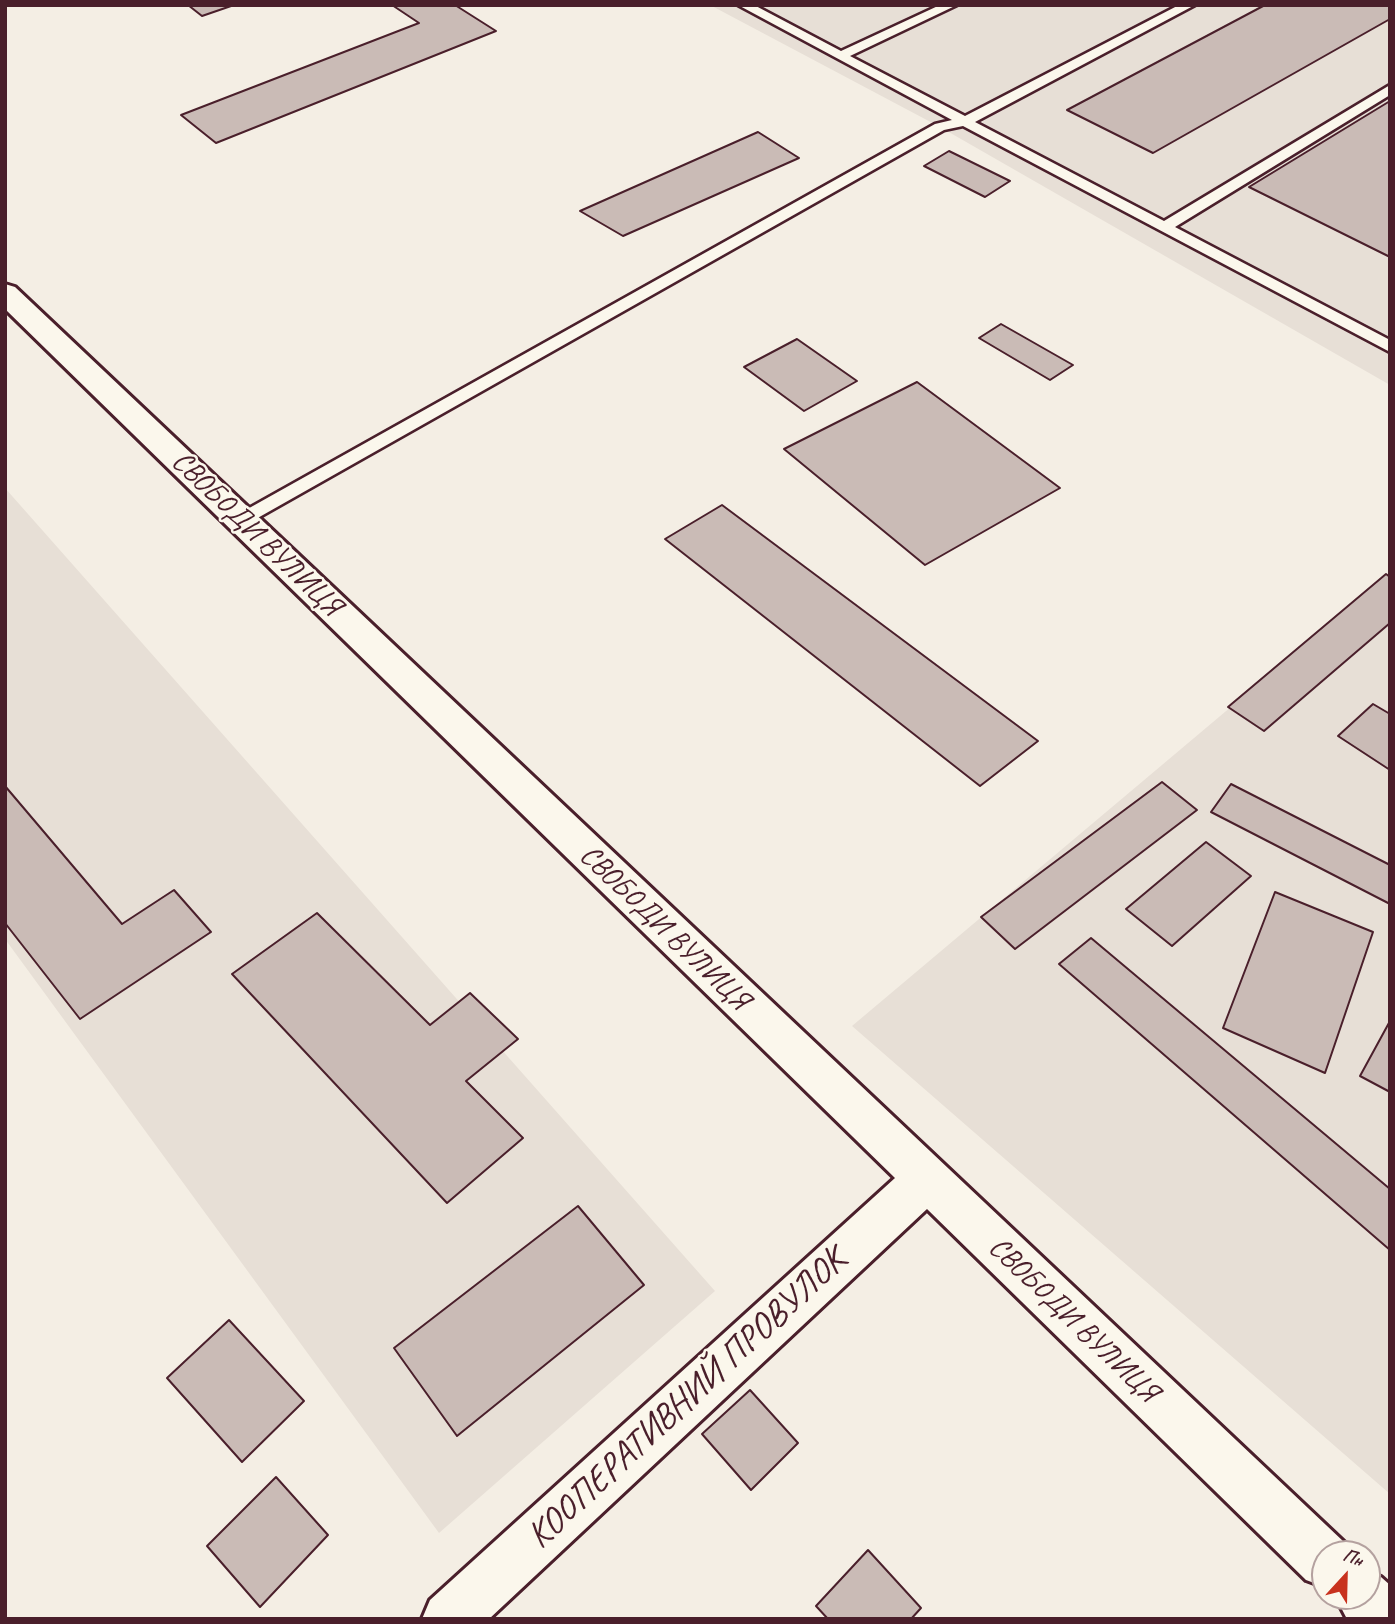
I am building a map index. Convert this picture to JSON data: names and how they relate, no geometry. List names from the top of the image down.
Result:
{
  "streets": {
    "street": ["СВОБОДИ ВУЛИЦЯ", "КООПЕРАТИВНИЙ ПРОВУЛОК"]
  },
  "crossings": [
    ["СВОБОДИ ВУЛИЦЯ", "КООПЕРАТИВНИЙ ПРОВУЛОК"]
  ],
  "north": "top"
}
